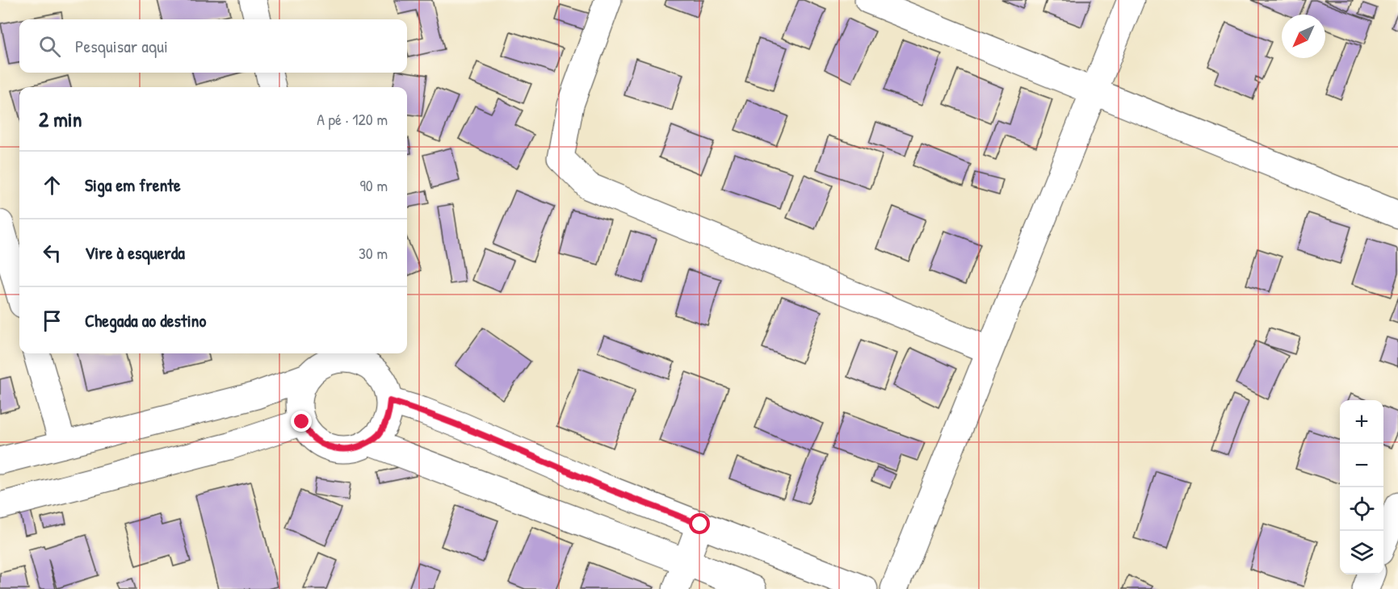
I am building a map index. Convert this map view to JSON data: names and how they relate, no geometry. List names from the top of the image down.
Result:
{
  "north": "bottom left",
  "page": {
    "search": "Pesquisar aqui",
    "heading": ["2 min", "A pé · 120 m"],
    "list": [
      ["Siga em frente", "90 m"],
      ["Vire à esquerda", "30 m"],
      "Chegada ao destino"
    ],
    "map_buttons": ["+", "−"]
  }
}
